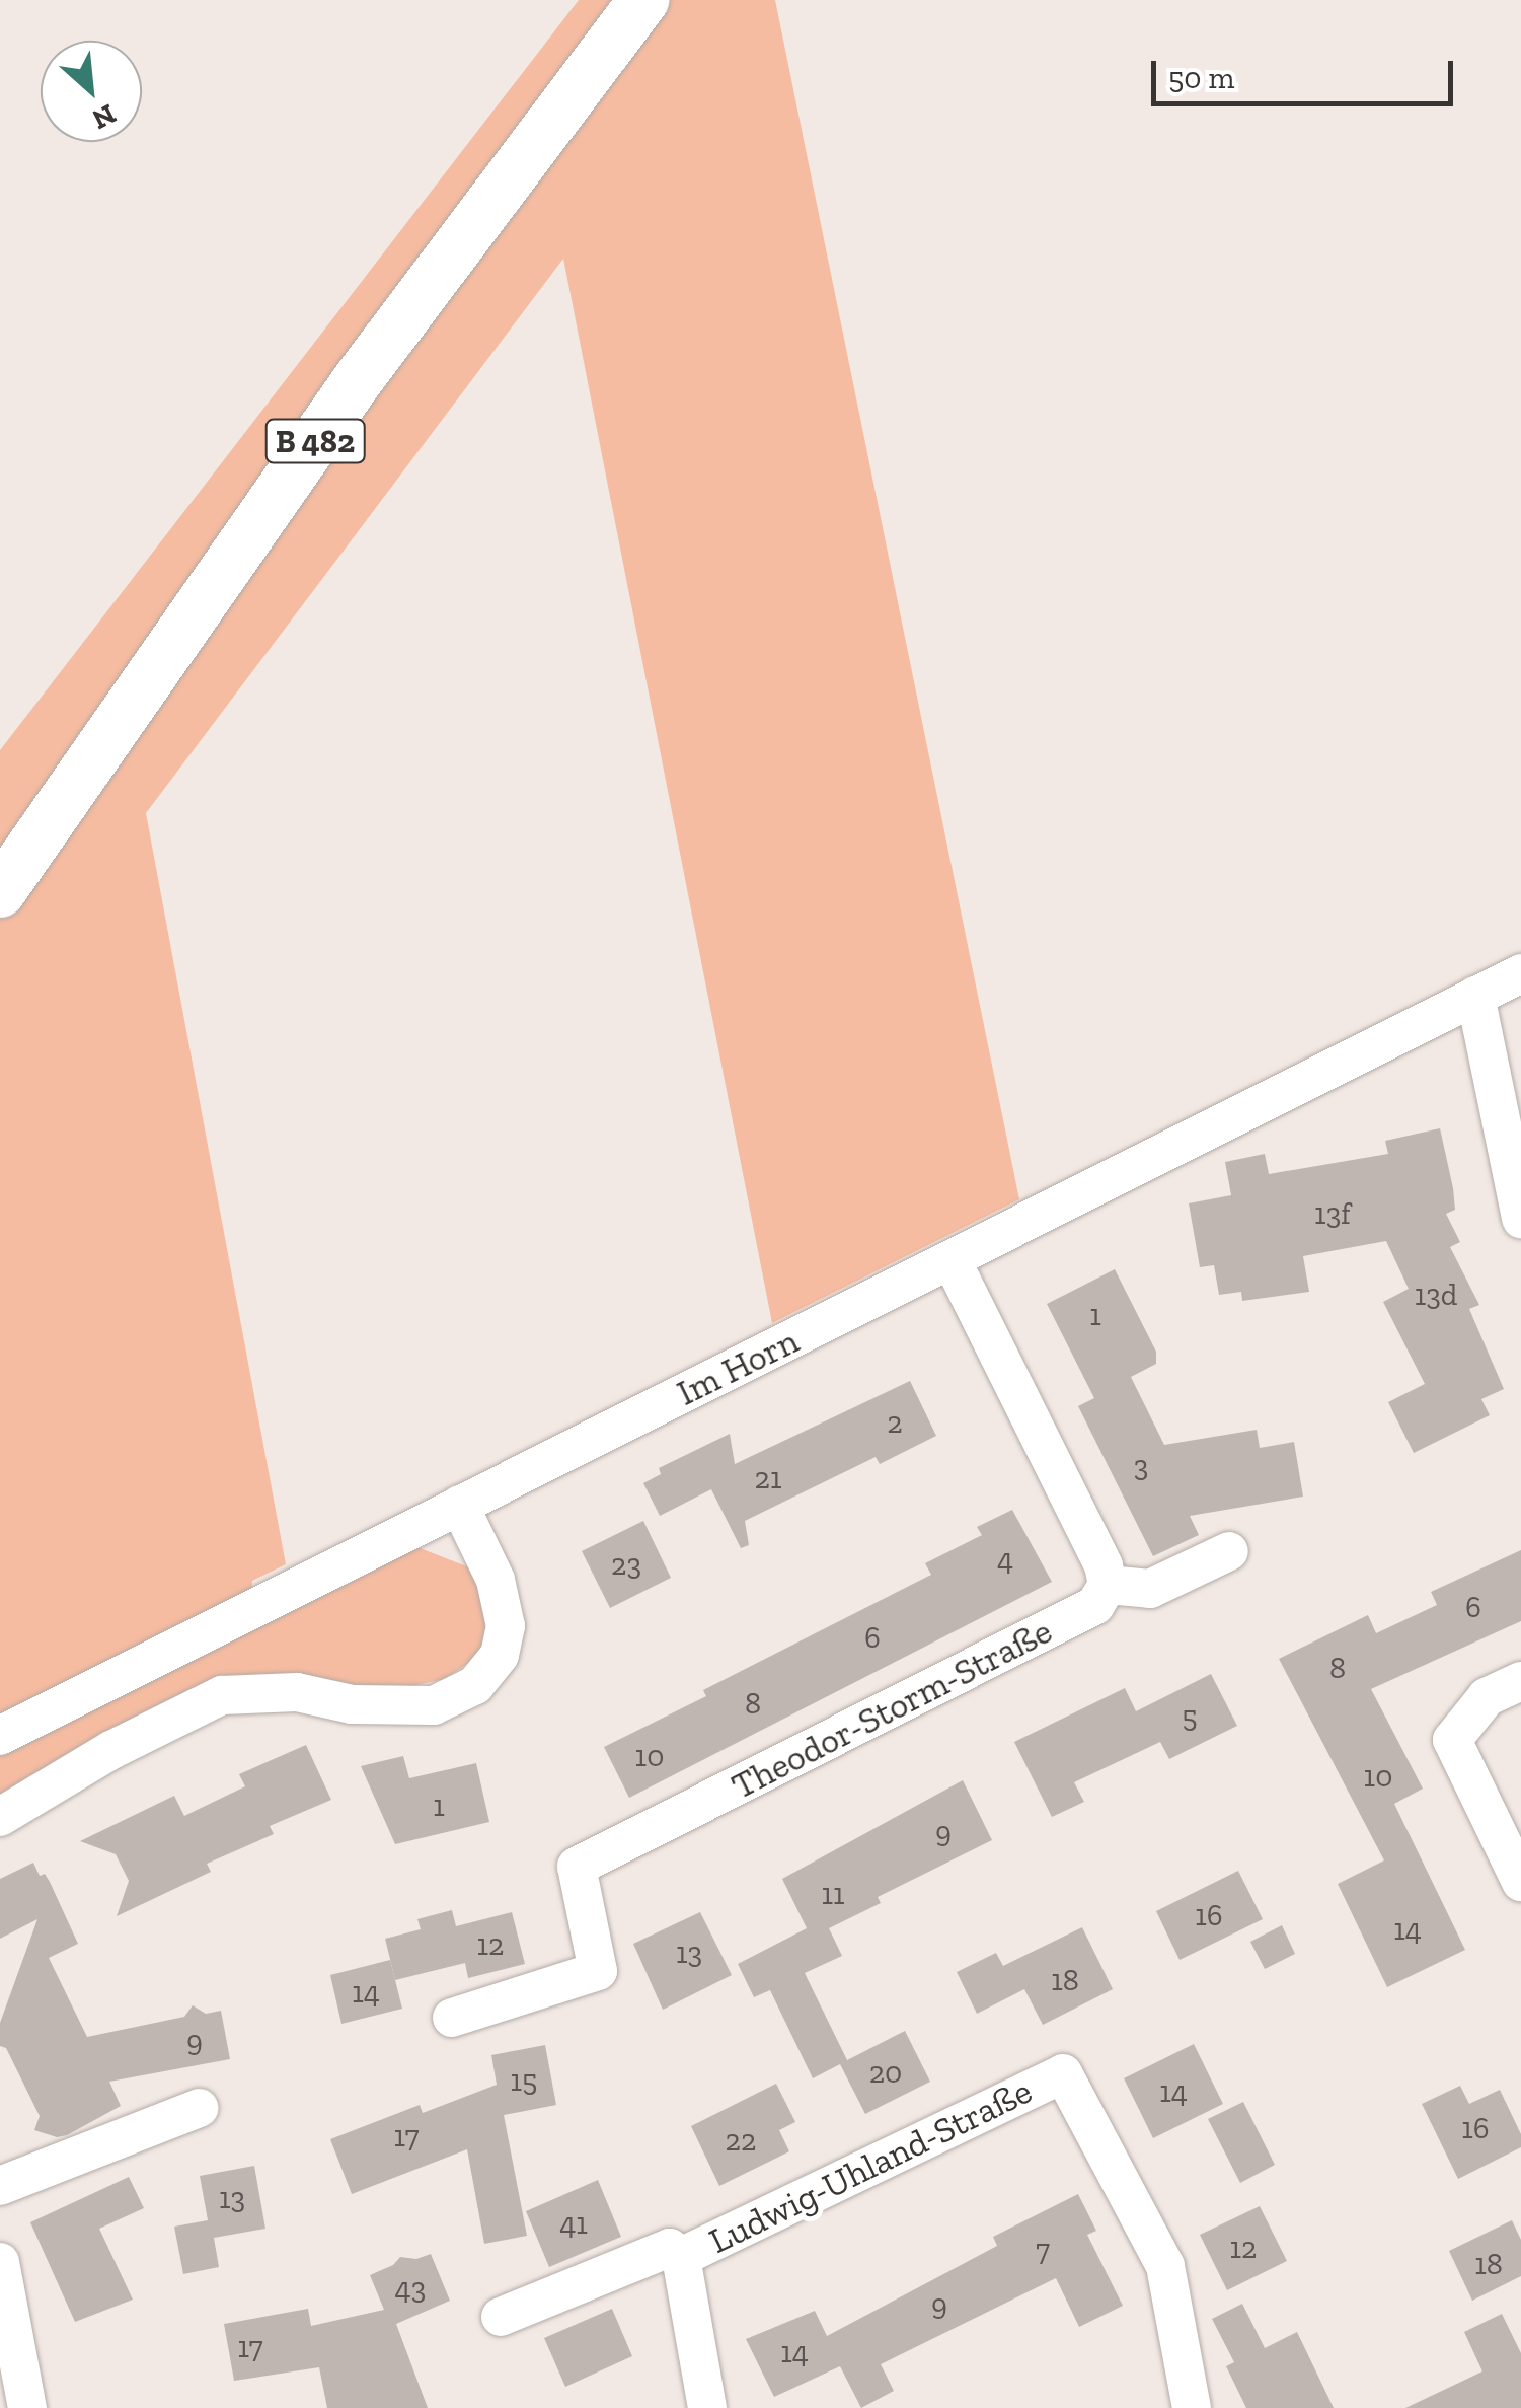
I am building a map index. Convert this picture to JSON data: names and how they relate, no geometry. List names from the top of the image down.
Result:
{
  "streets": {
    "main road": ["B 482"],
    "street": ["Im Horn", "Theodor-Storm-Straße", "Ludwig-Uhland-Straße"]
  },
  "house_numbers": [
    "13f",
    "13d",
    "1",
    "2",
    "3",
    "21",
    "4",
    "23",
    "6",
    "6",
    "8",
    "8",
    "5",
    "10",
    "10",
    "1",
    "9",
    "11",
    "16",
    "14",
    "12",
    "13",
    "18",
    "14",
    "9",
    "20",
    "15",
    "14",
    "16",
    "17",
    "22",
    "13",
    "41",
    "12",
    "7",
    "18",
    "43",
    "9",
    "17",
    "14"
  ],
  "scale_bar": "50 m",
  "north": "bottom right"
}
